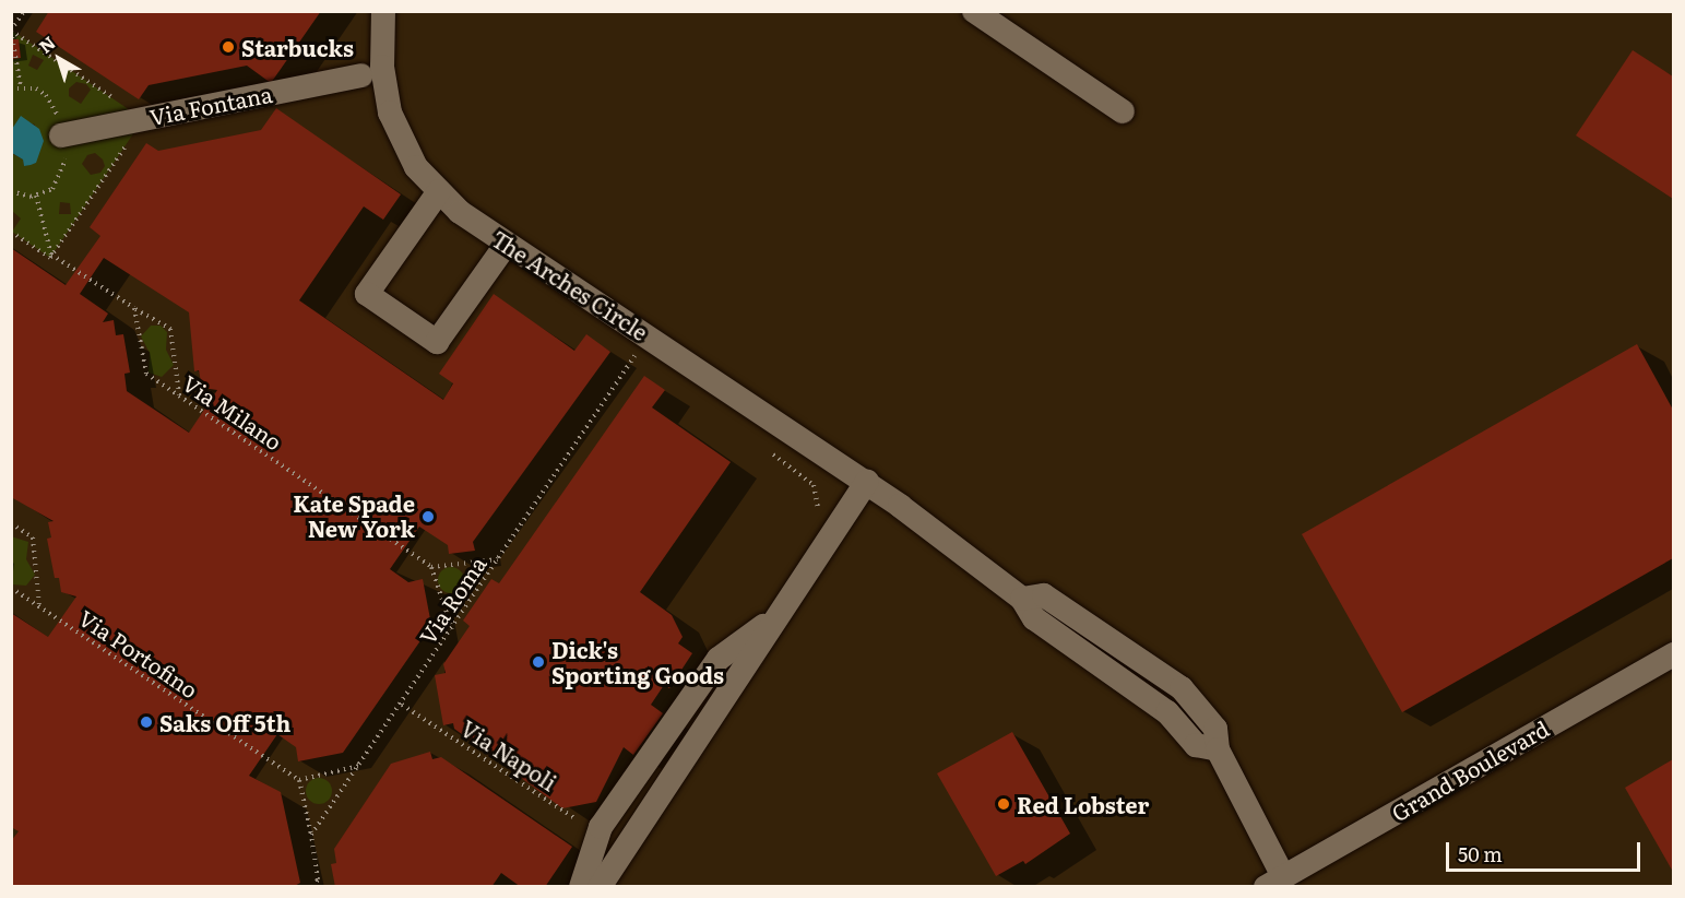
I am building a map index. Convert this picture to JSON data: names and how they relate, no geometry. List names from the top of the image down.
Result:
{
  "streets": {
    "street": ["Via Fontana", "The Arches Circle", "Grand Boulevard"],
    "path": [
      "Via Milano",
      "Via Roma",
      "Via Portofino",
      "Via Napoli"
    ]
  },
  "crossings": [
    ["The Arches Circle", "Via Roma"],
    ["The Arches Circle", "Grand Boulevard"],
    ["Via Roma", "Via Napoli"]
  ],
  "places": [
    "Starbucks",
    "Kate Spade New York",
    "Dick's Sporting Goods",
    "Saks Off 5th",
    "Red Lobster"
  ],
  "scale_bar": "50 m",
  "north": "top left"
}
